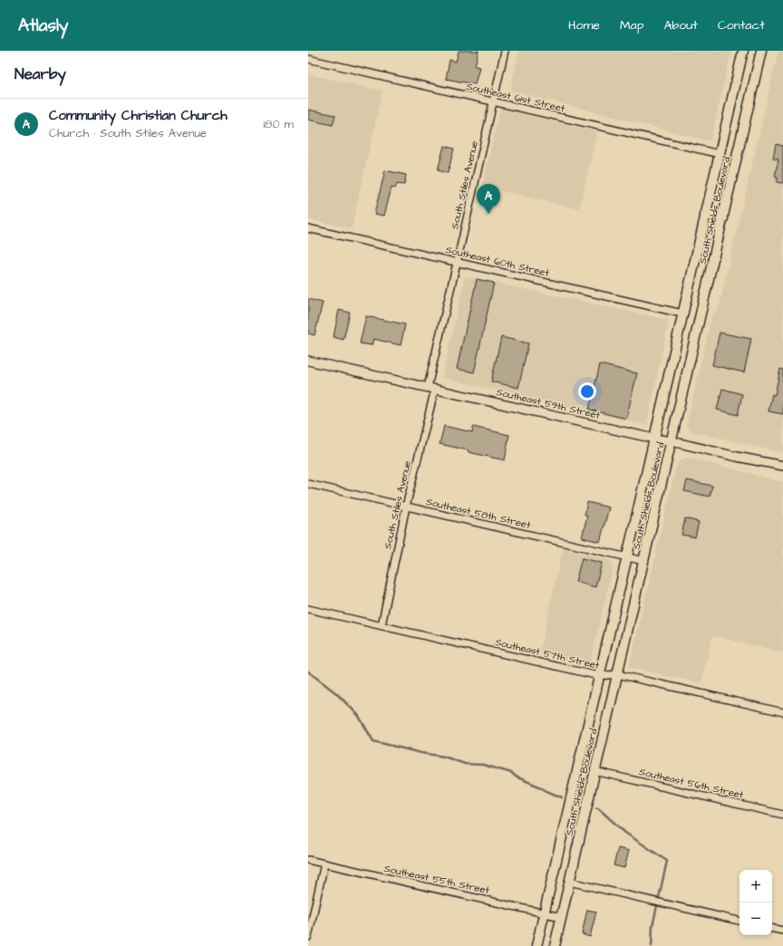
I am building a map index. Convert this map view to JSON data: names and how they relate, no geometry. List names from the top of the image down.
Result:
{
  "streets": {
    "main road": ["South Shields Boulevard", "Southeast 59th Street"],
    "street": [
      "Southeast 61st Street",
      "South Stiles Avenue",
      "Southeast 60th Street",
      "Southeast 58th Street",
      "Southeast 57th Street",
      "Southeast 56th Street",
      "Southeast 55th Street"
    ]
  },
  "crossings": [
    ["Southeast 61st Street", "South Stiles Avenue"],
    ["Southeast 61st Street", "South Shields Boulevard"],
    ["South Stiles Avenue", "Southeast 60th Street"],
    ["South Stiles Avenue", "Southeast 59th Street"],
    ["South Stiles Avenue", "Southeast 58th Street"],
    ["South Stiles Avenue", "Southeast 57th Street"],
    ["South Shields Boulevard", "Southeast 60th Street"],
    ["South Shields Boulevard", "Southeast 59th Street"],
    ["South Shields Boulevard", "Southeast 58th Street"],
    ["South Shields Boulevard", "Southeast 57th Street"],
    ["South Shields Boulevard", "Southeast 56th Street"],
    ["South Shields Boulevard", "Southeast 55th Street"]
  ],
  "page": {
    "header": "Atlasly",
    "nav": [
      "Home",
      "Map",
      "About",
      "Contact"
    ],
    "heading": "Nearby",
    "list": [
      {
        "mark": "A",
        "name": "Community Christian Church",
        "note": "Church · South Stiles Avenue",
        "value": "180 m"
      }
    ],
    "pins": "A",
    "map_buttons": ["+", "−"]
  }
}
